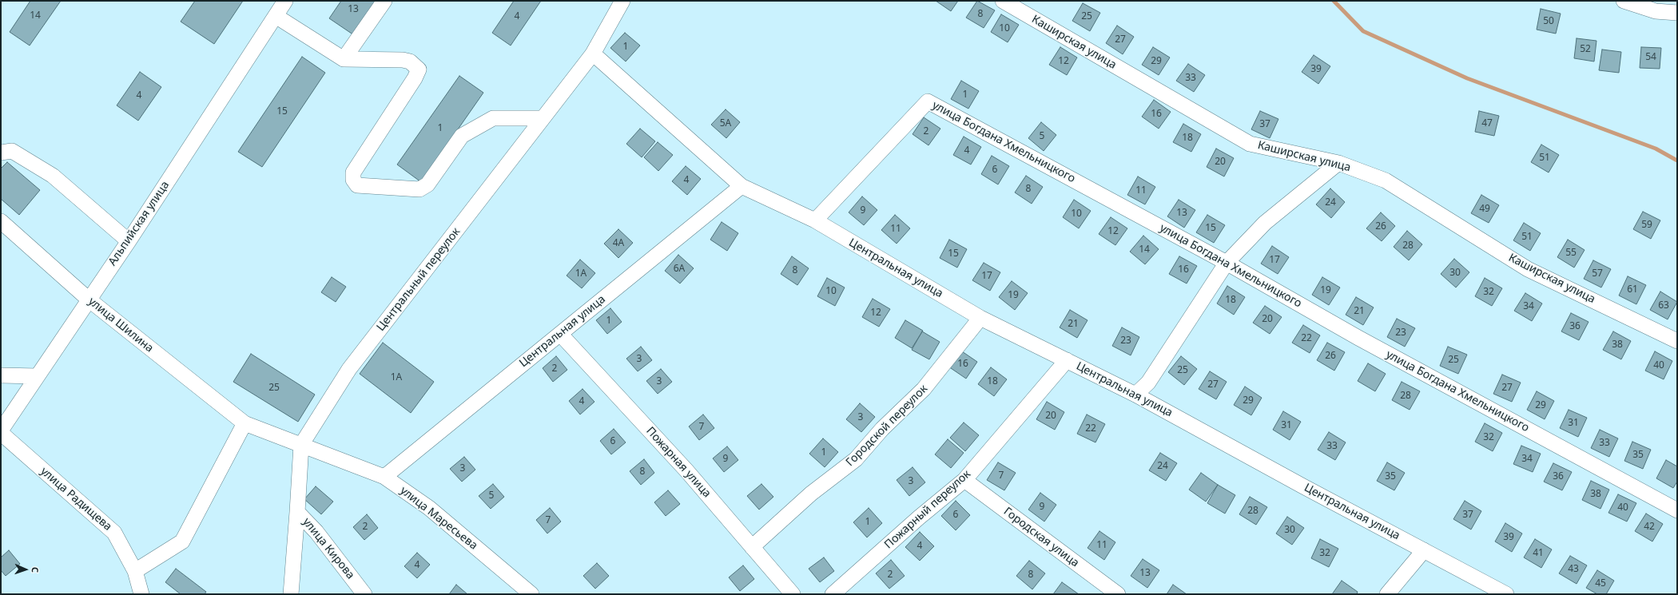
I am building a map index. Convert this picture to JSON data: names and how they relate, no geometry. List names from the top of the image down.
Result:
{
  "streets": {
    "street": [
      "Каширская улица",
      "улица Богдана Хмельницкого",
      "Альпийская улица",
      "Центральная улица",
      "Центральный переулок",
      "улица Шилина",
      "Городской переулок",
      "Пожарная улица",
      "улица Радищева",
      "Пожарный переулок",
      "улица Маресьева",
      "Городская улица",
      "улица Кирова"
    ]
  },
  "crossings": [
    ["улица Богдана Хмельницкого", "Центральная улица"],
    ["Альпийская улица", "улица Шилина"],
    ["Альпийская улица", "улица Радищева"],
    ["Центральная улица", "Центральный переулок"],
    ["Центральная улица", "Городской переулок"],
    ["Центральная улица", "Пожарная улица"],
    ["Центральная улица", "Пожарный переулок"],
    ["Центральная улица", "улица Маресьева"],
    ["Центральный переулок", "улица Шилина"],
    ["Центральный переулок", "улица Маресьева"],
    ["Центральный переулок", "улица Кирова"],
    ["улица Шилина", "улица Маресьева"],
    ["улица Шилина", "улица Кирова"],
    ["Городской переулок", "Пожарная улица"],
    ["Пожарный переулок", "Городская улица"],
    ["улица Маресьева", "улица Кирова"]
  ],
  "house_numbers": [
    "13",
    "8",
    "14",
    "4",
    "25",
    "50",
    "10",
    "27",
    "1",
    "52",
    "54",
    "12",
    "29",
    "39",
    "33",
    "1",
    "4",
    "15",
    "16",
    "5А",
    "47",
    "37",
    "1",
    "2",
    "5",
    "18",
    "4",
    "51",
    "20",
    "6",
    "4",
    "8",
    "11",
    "24",
    "49",
    "9",
    "13",
    "10",
    "59",
    "26",
    "15",
    "11",
    "12",
    "51",
    "4А",
    "28",
    "14",
    "55",
    "15",
    "17",
    "6А",
    "16",
    "8",
    "30",
    "1А",
    "57",
    "17",
    "61",
    "19",
    "10",
    "32",
    "19",
    "18",
    "63",
    "34",
    "21",
    "12",
    "20",
    "1",
    "21",
    "36",
    "23",
    "22",
    "23",
    "38",
    "26",
    "3",
    "25",
    "16",
    "40",
    "2",
    "25",
    "1А",
    "3",
    "18",
    "27",
    "25",
    "27",
    "28",
    "29",
    "4",
    "29",
    "20",
    "3",
    "31",
    "31",
    "7",
    "22",
    "32",
    "6",
    "33",
    "33",
    "1",
    "35",
    "9",
    "34",
    "24",
    "3",
    "8",
    "7",
    "35",
    "36",
    "3",
    "38",
    "5",
    "9",
    "40",
    "28",
    "6",
    "37",
    "7",
    "1",
    "2",
    "42",
    "30",
    "39",
    "11",
    "4",
    "32",
    "41",
    "4",
    "43",
    "13",
    "2",
    "8",
    "45"
  ],
  "north": "right"
}
